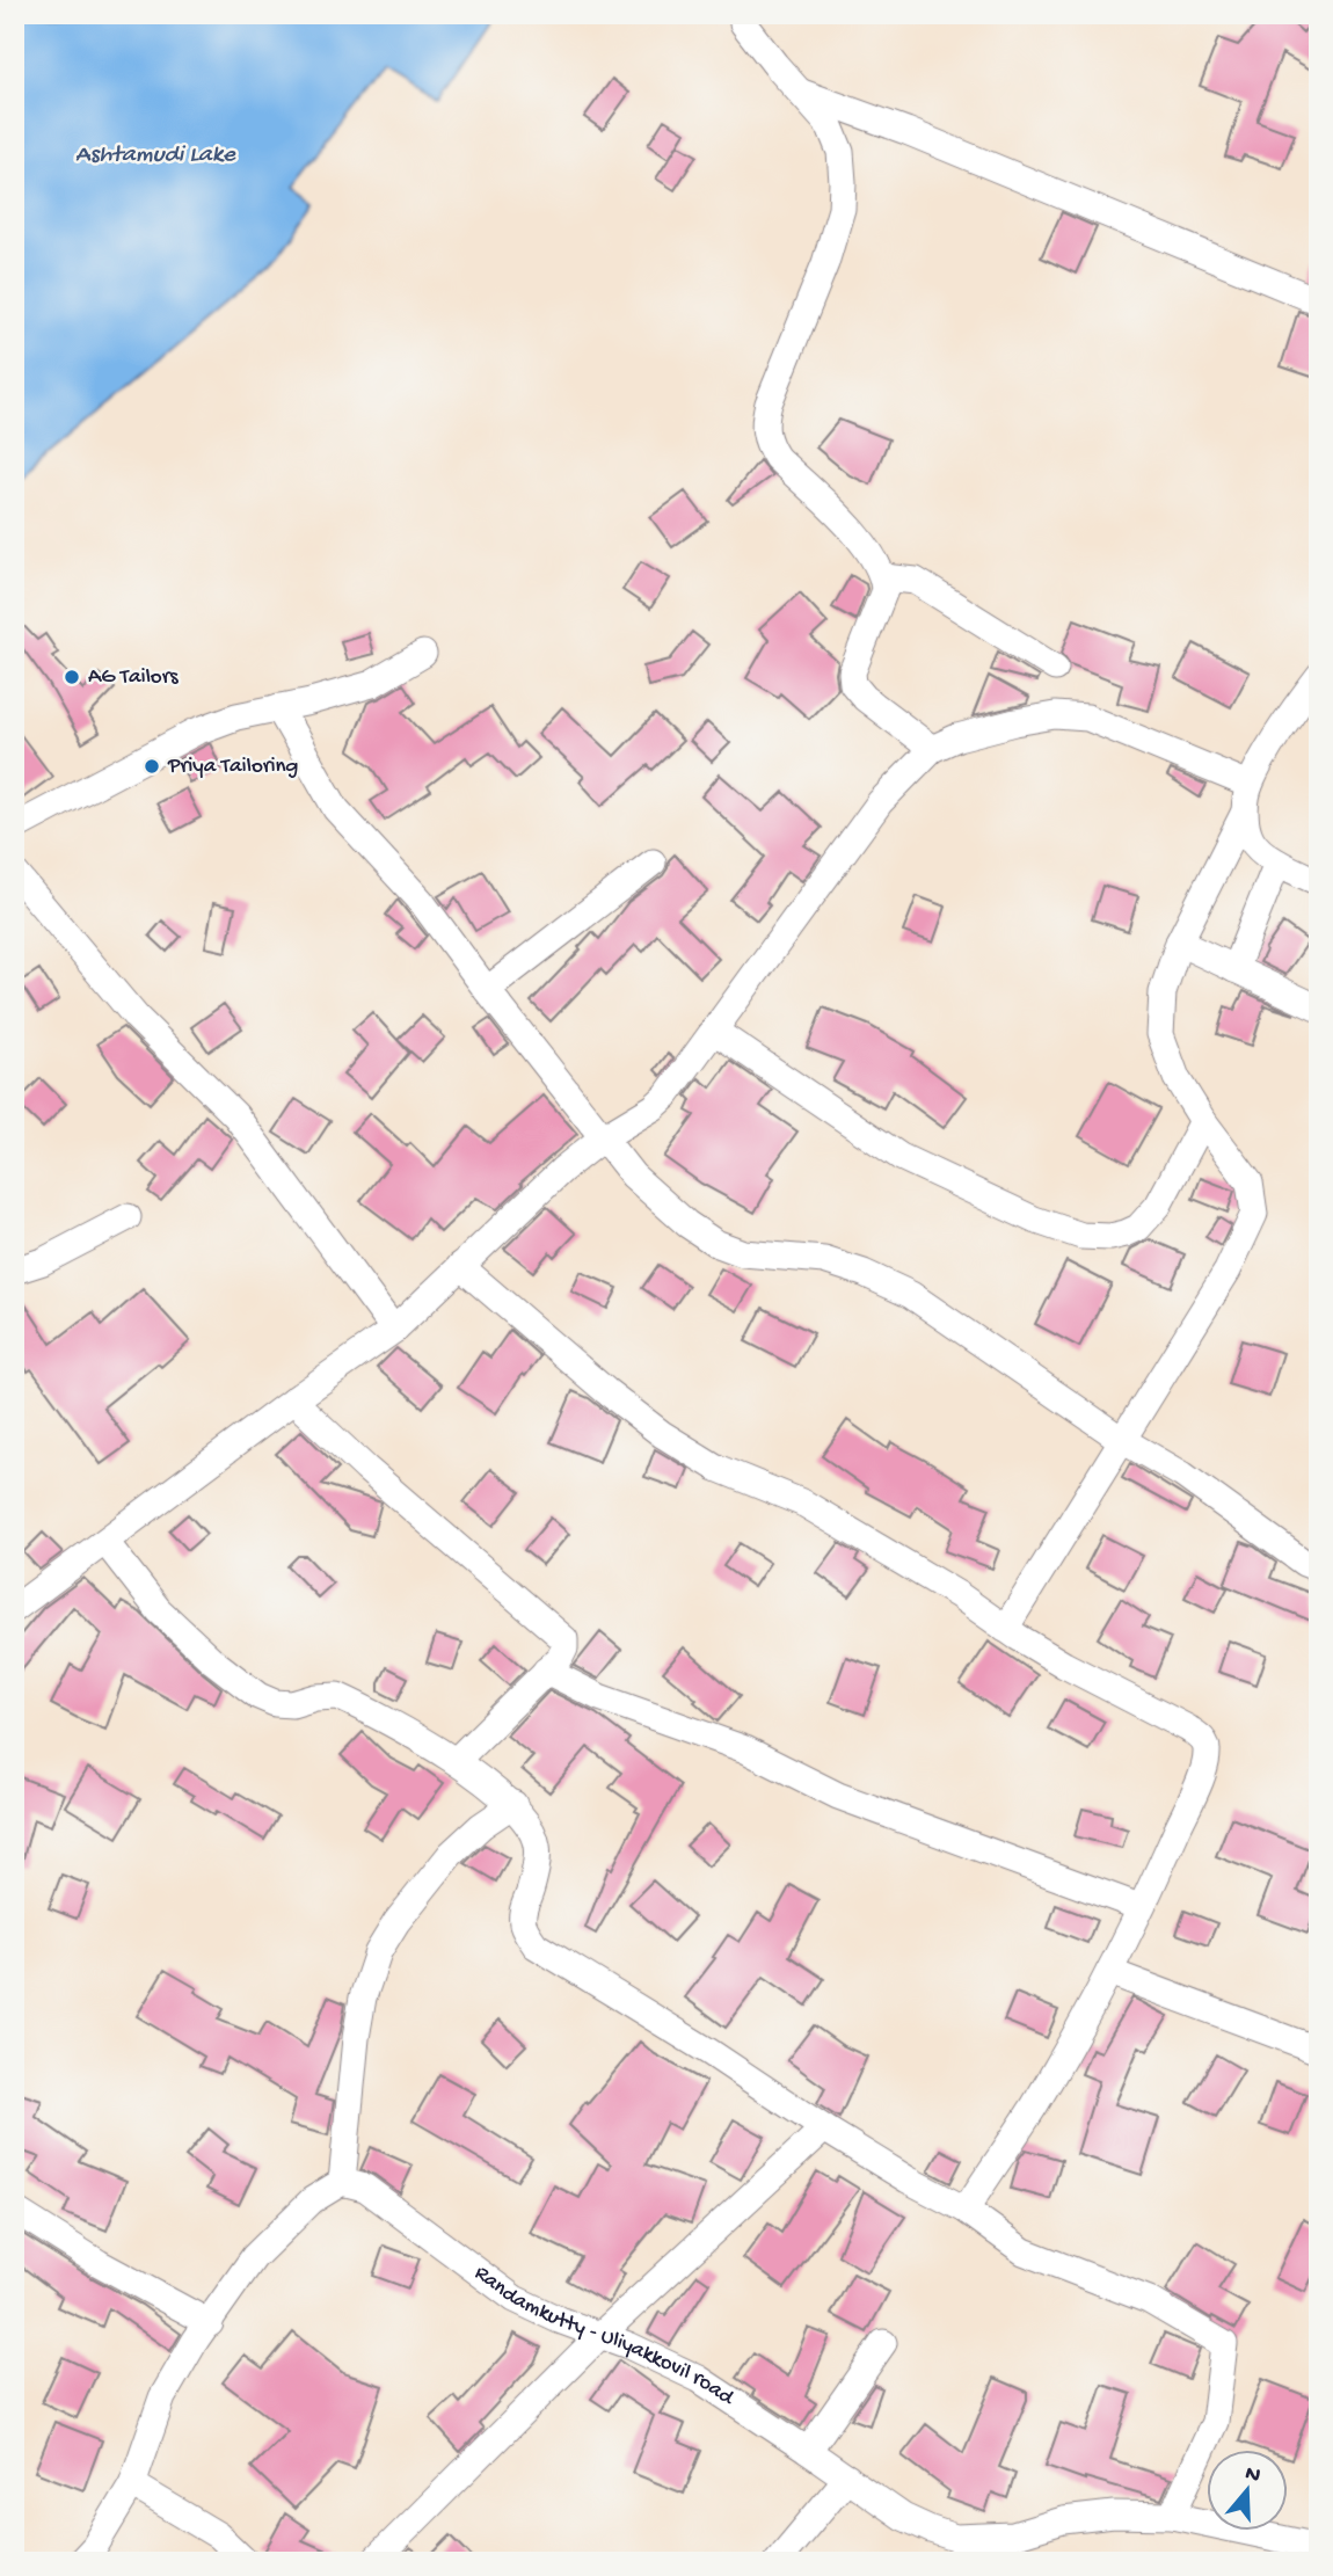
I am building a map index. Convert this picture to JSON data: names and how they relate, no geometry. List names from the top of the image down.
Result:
{
  "streets": {
    "street": ["Randamkutty - Uliyakkovil road"]
  },
  "water": ["Ashtamudi Lake"],
  "places": ["AG Tailors", "Priya Tailoring"],
  "north": "top"
}
